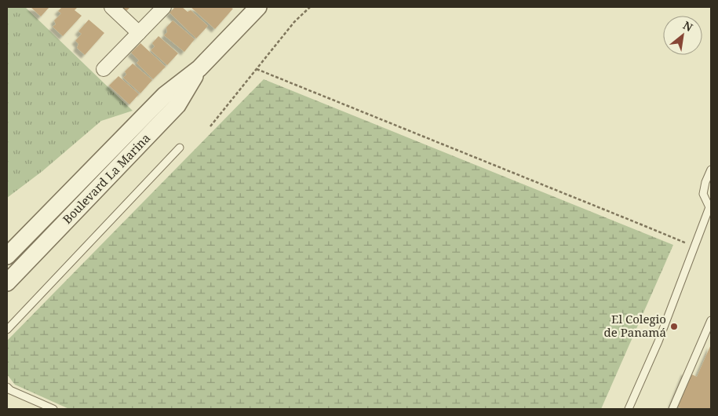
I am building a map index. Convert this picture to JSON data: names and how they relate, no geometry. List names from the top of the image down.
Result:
{
  "streets": {
    "street": ["Boulevard La Marina"]
  },
  "places": ["El Colegio de Panamá"],
  "north": "top right"
}
